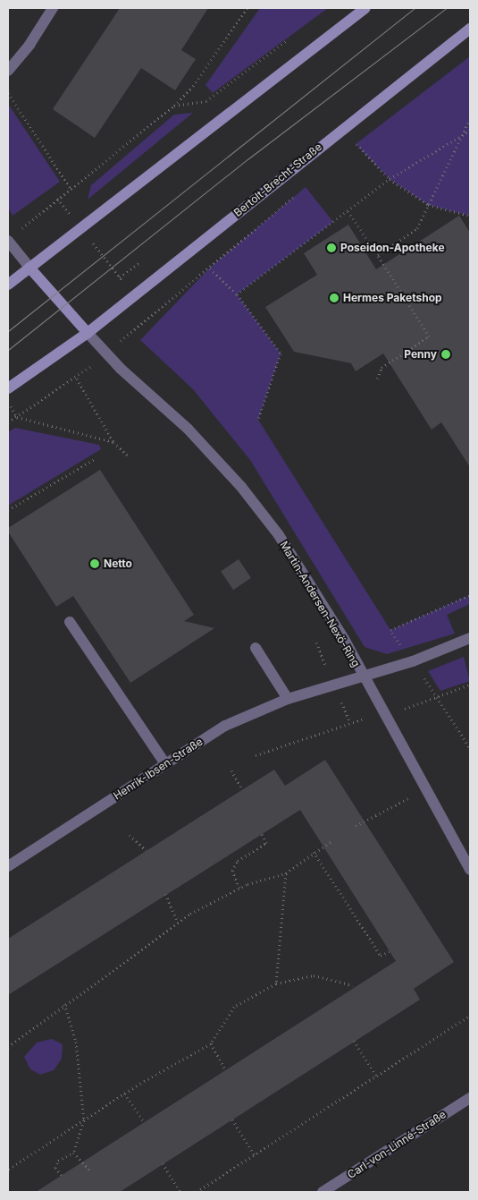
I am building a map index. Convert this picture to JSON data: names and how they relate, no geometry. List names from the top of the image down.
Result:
{
  "streets": {
    "main road": ["Bertolt-Brecht-Straße"],
    "street": ["Martin-Andersen-Nexö-Ring", "Henrik-Ibsen-Straße", "Carl-von-Linné-Straße"]
  },
  "crossings": [
    ["Bertolt-Brecht-Straße", "Martin-Andersen-Nexö-Ring"],
    ["Martin-Andersen-Nexö-Ring", "Henrik-Ibsen-Straße"]
  ],
  "places": [
    "Poseidon-Apotheke",
    "Hermes Paketshop",
    "Penny",
    "Netto"
  ]
}
